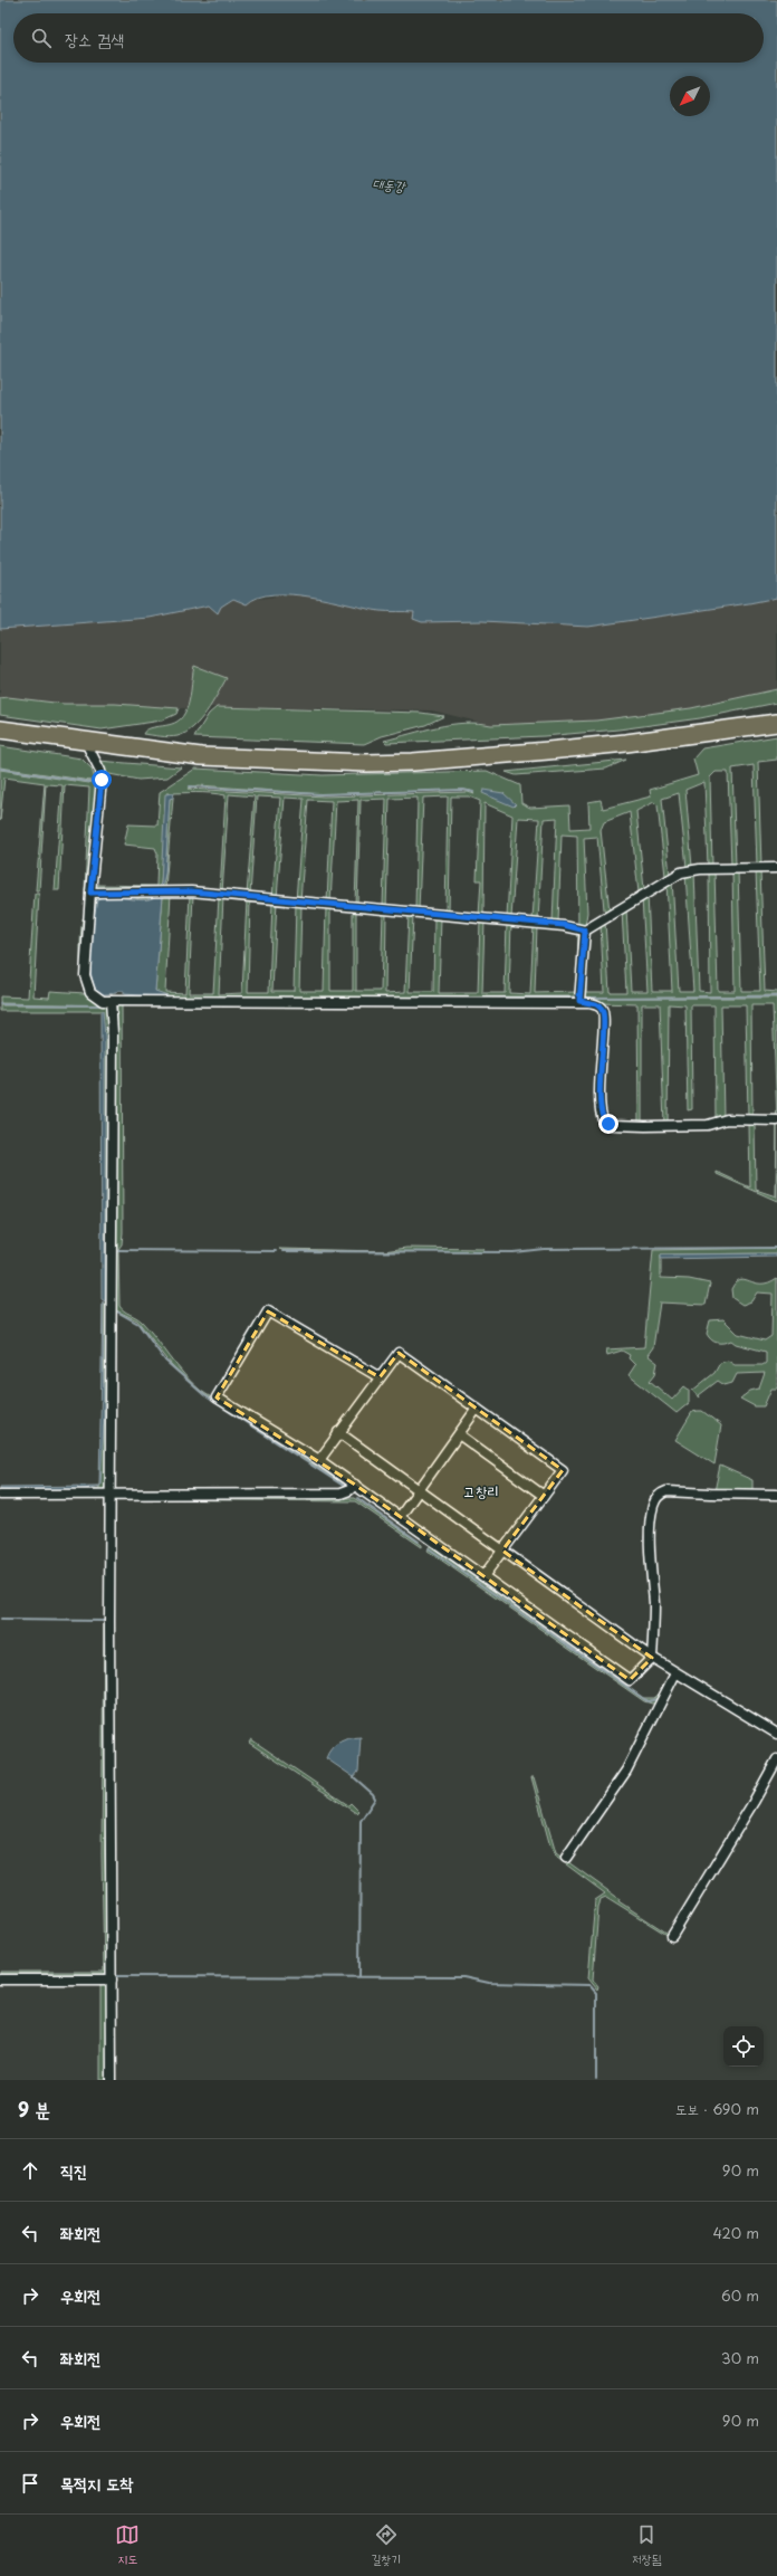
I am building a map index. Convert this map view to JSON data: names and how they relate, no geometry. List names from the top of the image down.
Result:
{
  "districts": ["고창리"],
  "water": ["대동강"],
  "north": "bottom left",
  "page": {
    "search": "장소 검색",
    "heading": ["9 분", "도보 · 690 m"],
    "list": [
      ["직진", "90 m"],
      ["좌회전", "420 m"],
      ["우회전", "60 m"],
      ["좌회전", "30 m"],
      ["우회전", "90 m"],
      "목적지 도착"
    ],
    "nav": ["지도", "길찾기", "저장됨"]
  }
}
